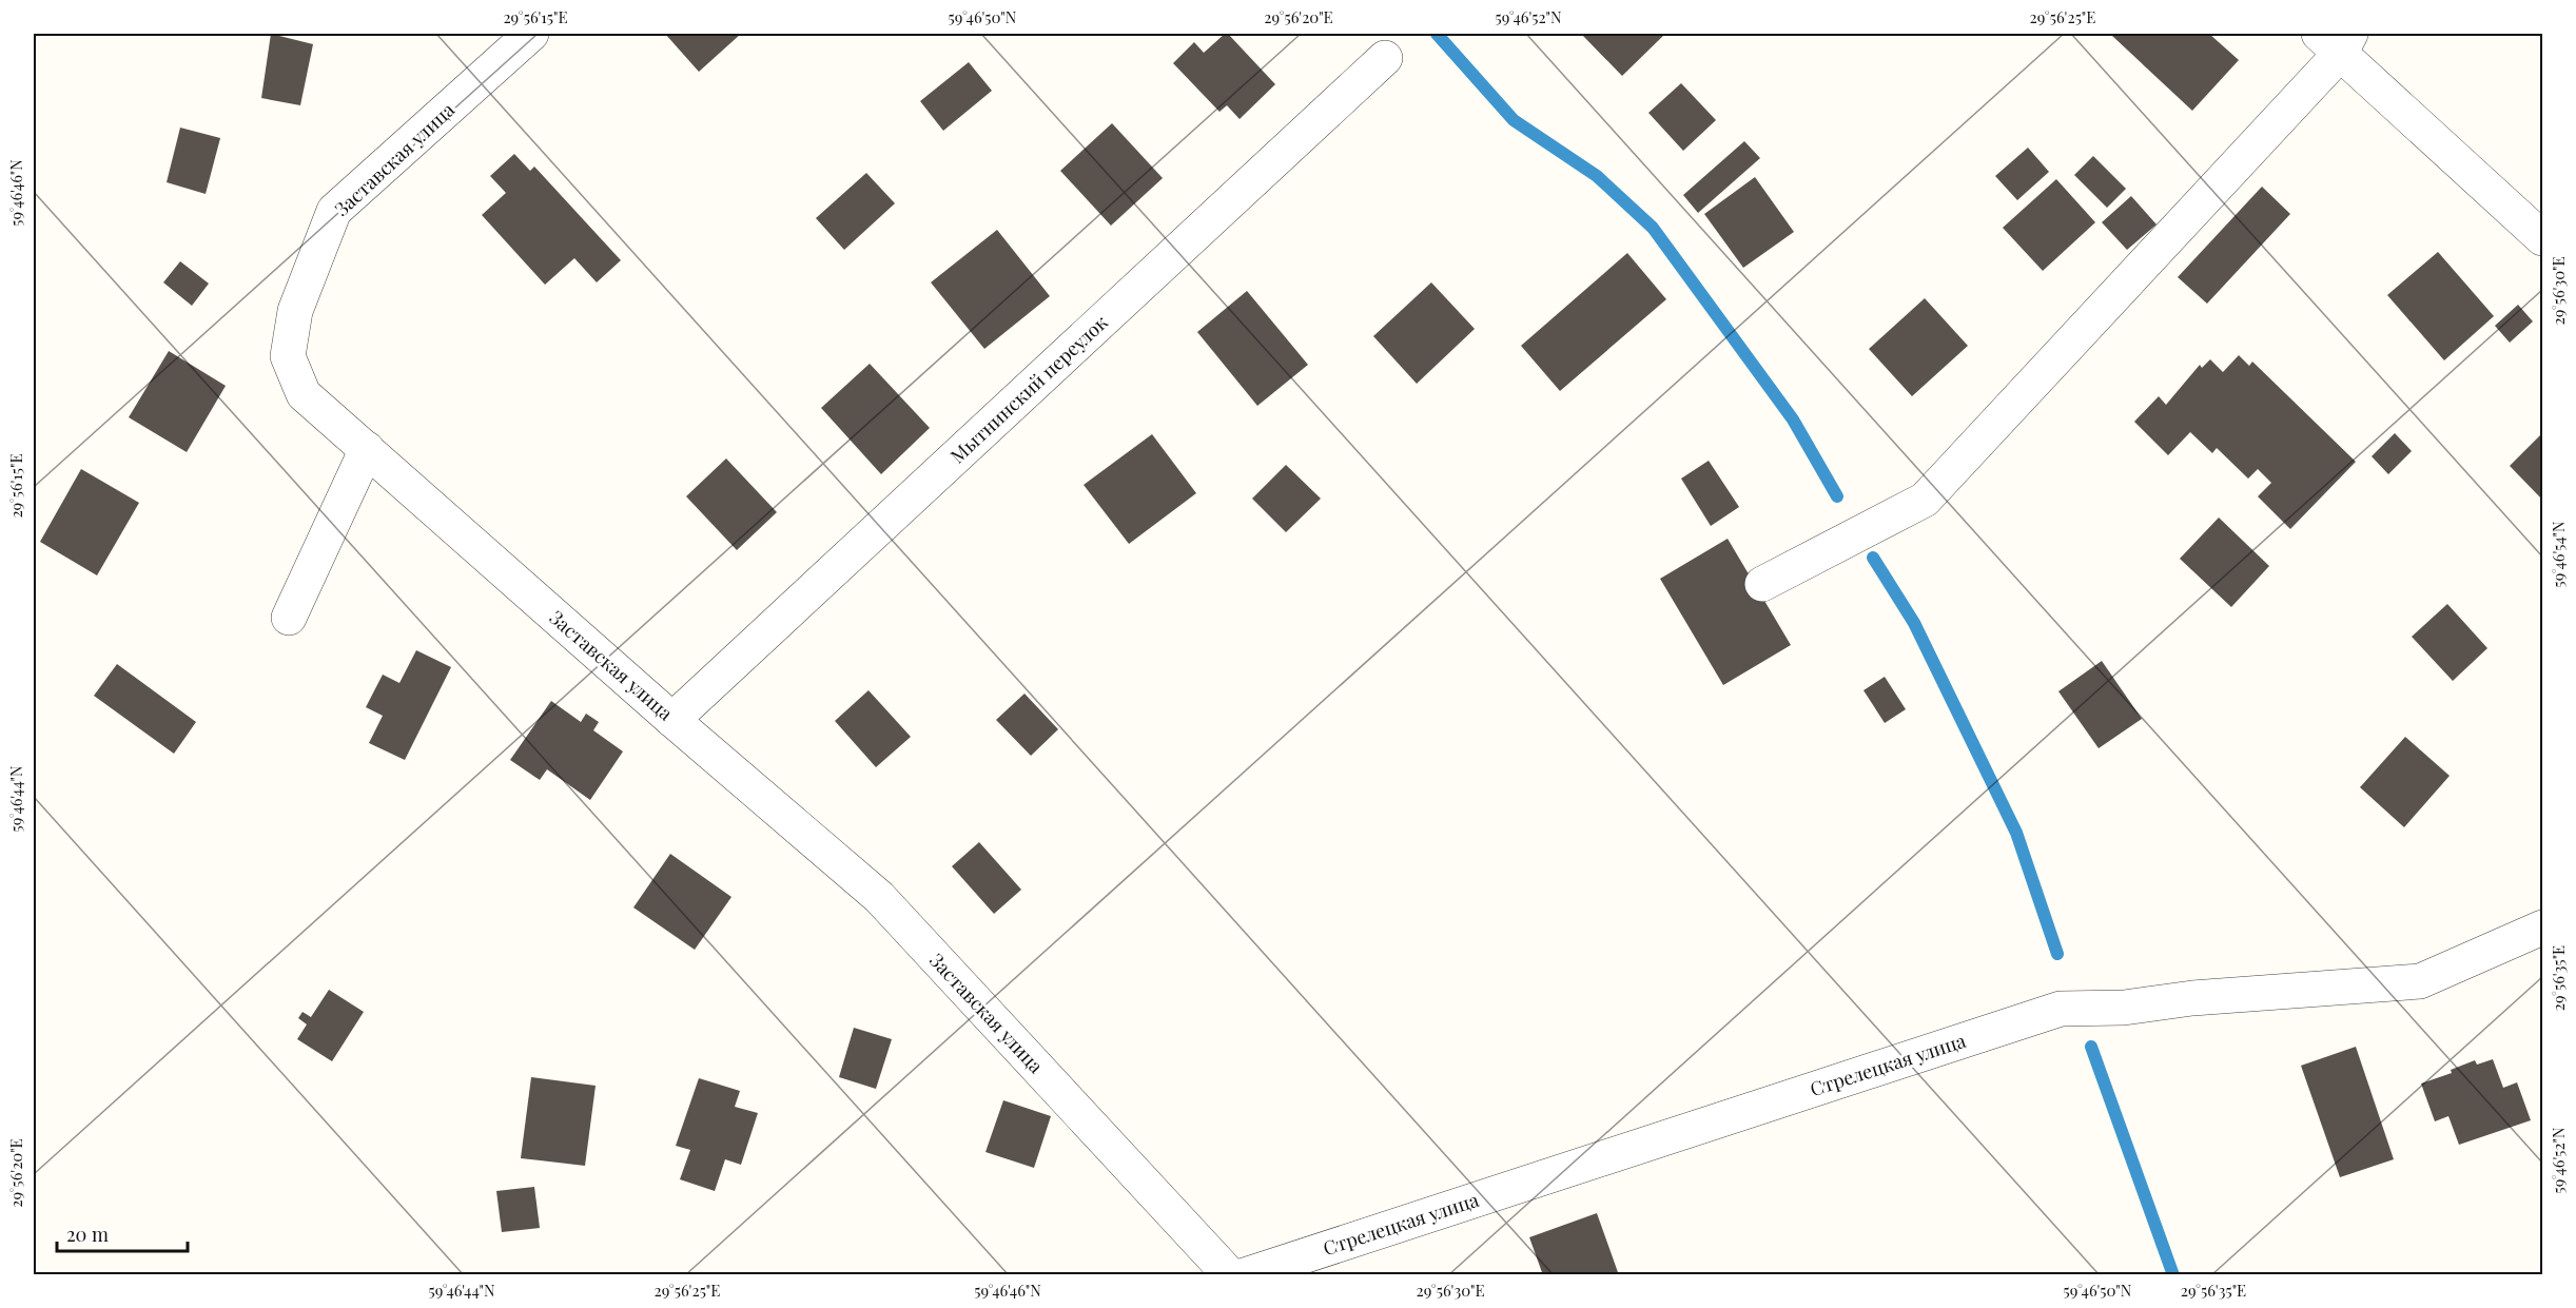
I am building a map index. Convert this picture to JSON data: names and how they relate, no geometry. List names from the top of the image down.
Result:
{
  "streets": {
    "street": ["Заставская улица", "Мытнинский переулок", "Стрелецкая улица"]
  },
  "crossings": [
    ["Заставская улица", "Мытнинский переулок"]
  ],
  "scale_bar": "20 m",
  "coordinates": [
    "29°56'15\"E",
    "59°46'50\"N",
    "29°56'20\"E",
    "59°46'52\"N",
    "29°56'25\"E",
    "59°46'46\"N",
    "29°56'30\"E",
    "59°46'54\"N",
    "59°46'44\"N",
    "29°56'35\"E"
  ]
}
